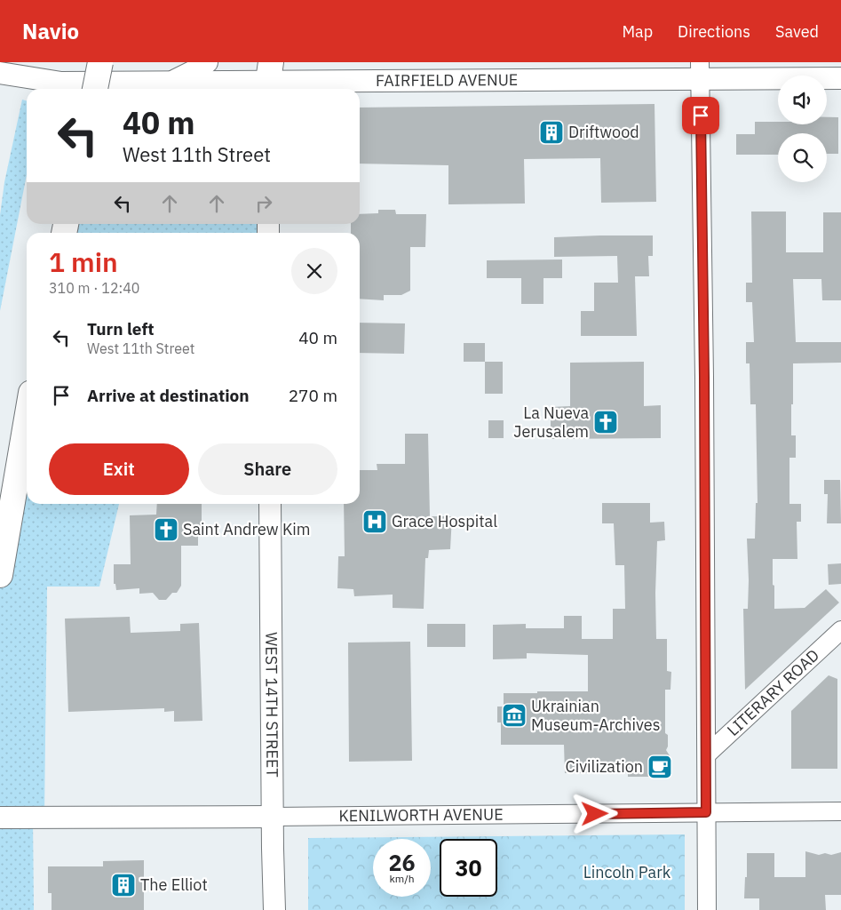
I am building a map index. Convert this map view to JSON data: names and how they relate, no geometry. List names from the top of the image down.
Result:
{
  "streets": {
    "street": [
      "FAIRFIELD AVENUE",
      "LITERARY ROAD",
      "WEST 14TH STREET",
      "KENILWORTH AVENUE"
    ]
  },
  "crossings": [
    ["WEST 14TH STREET", "KENILWORTH AVENUE"]
  ],
  "parks": ["Lincoln Park"],
  "places": {
    "building": ["Driftwood", "The Elliot"],
    "church": ["La Nueva Jerusalem", "Saint Andrew Kim"],
    "hospital": ["Grace Hospital"],
    "museum": ["Ukrainian Museum-Archives"],
    "cafe": ["Civilization"]
  },
  "page": {
    "header": "Navio",
    "nav": ["Map", "Directions", "Saved"],
    "turn": ["40 m", "West 11th Street"],
    "heading": ["1 min", "310 m · 12:40"],
    "list": [
      {
        "name": "Turn left",
        "note": "West 11th Street",
        "value": "40 m"
      },
      {
        "name": "Arrive at destination",
        "value": "270 m"
      }
    ],
    "buttons": ["Exit", "Share"],
    "speed": "26 km/h",
    "limit": "30"
  }
}
